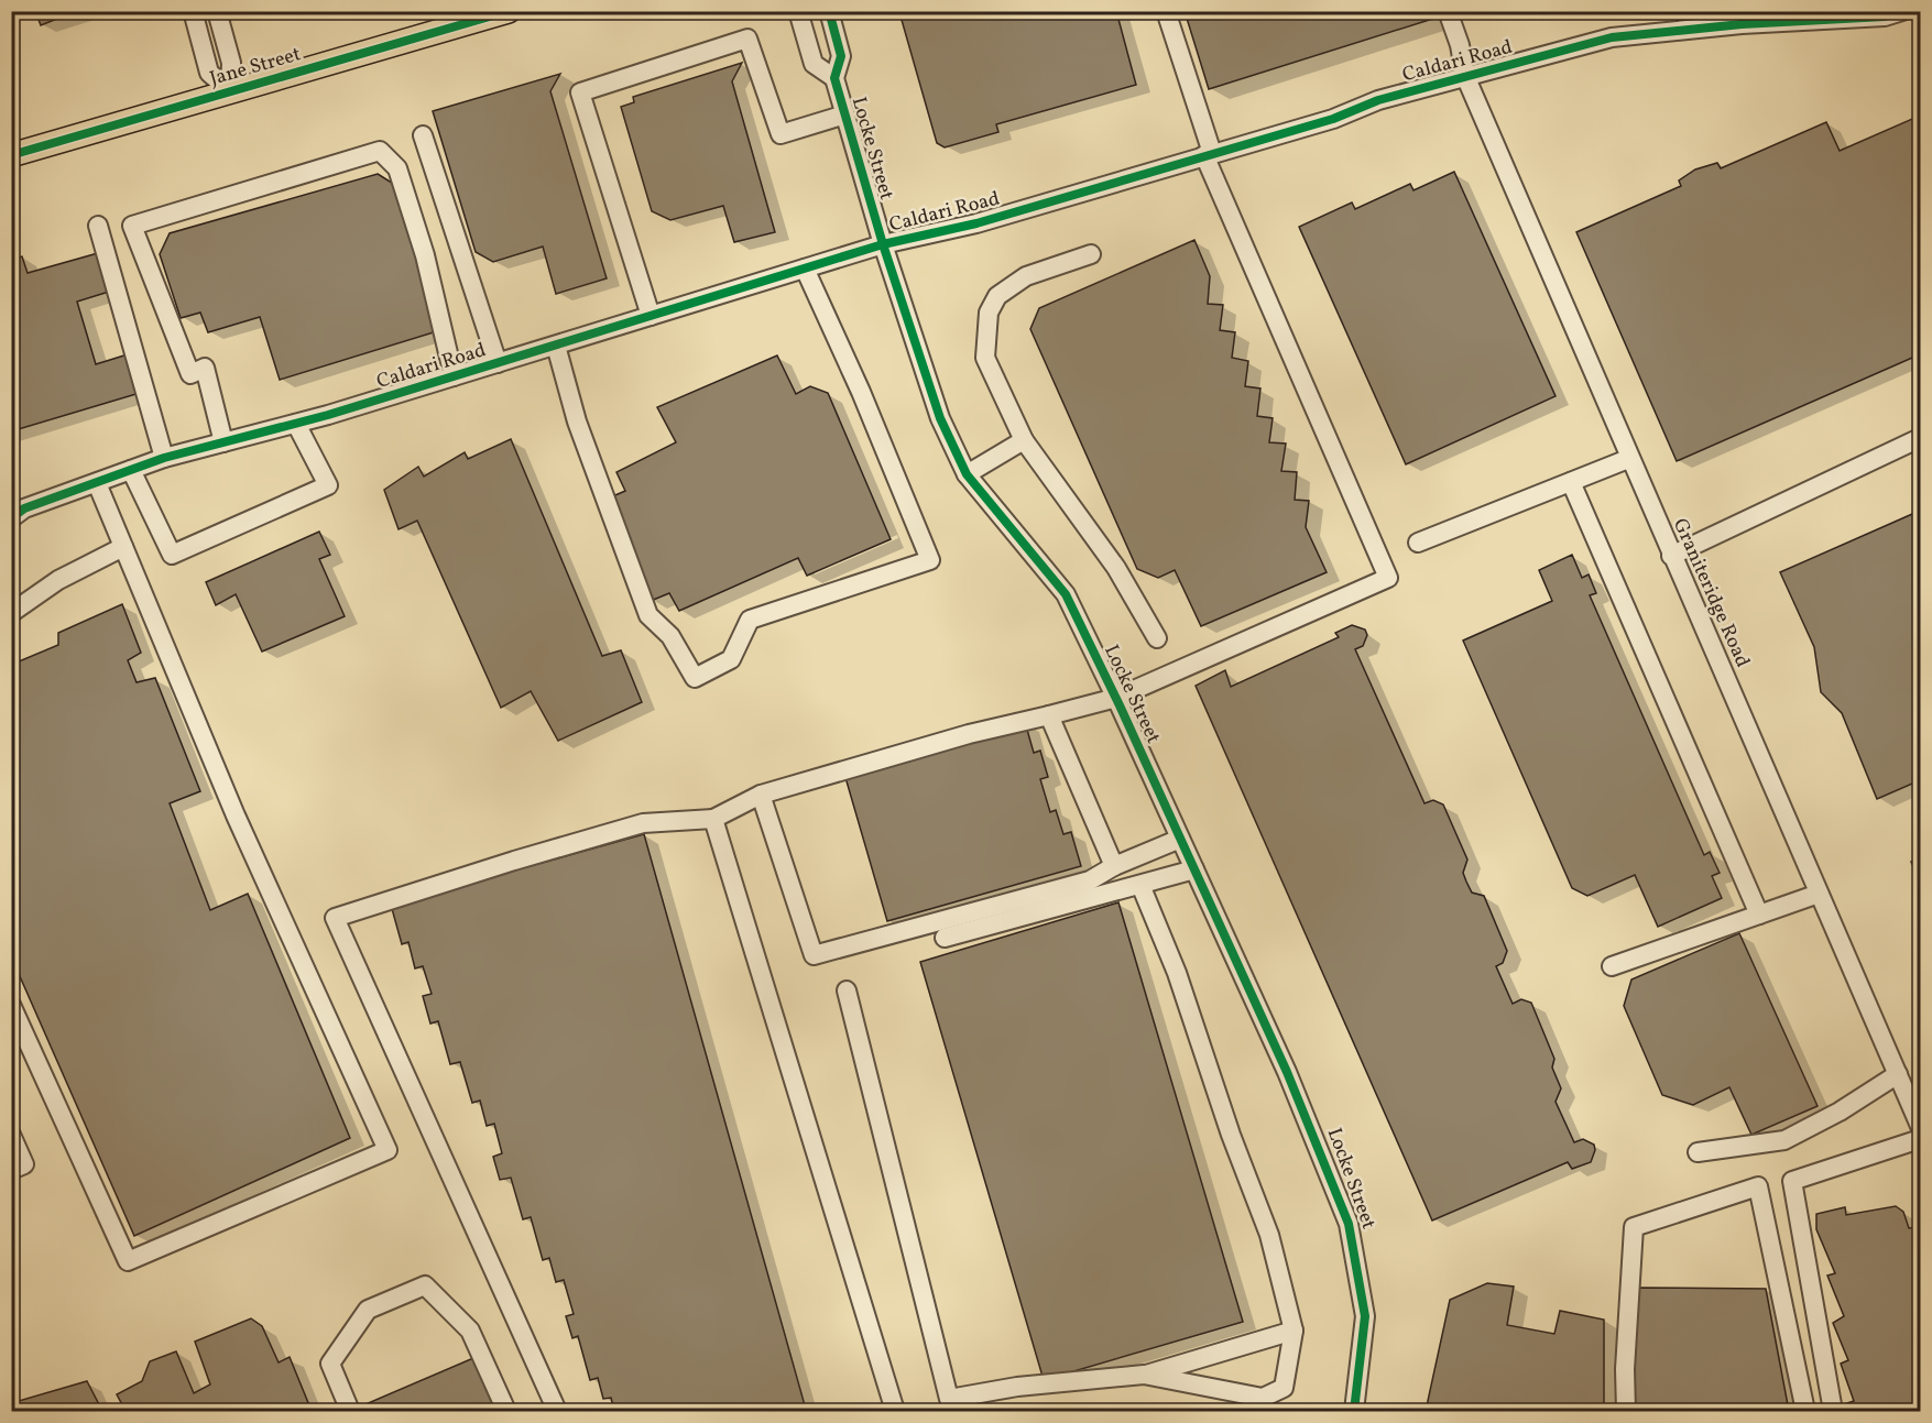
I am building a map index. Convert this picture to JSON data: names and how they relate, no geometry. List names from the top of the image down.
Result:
{
  "streets": {
    "main road": ["Jane Street"],
    "street": ["Caldari Road", "Locke Street", "Graniteridge Road"]
  },
  "crossings": [
    ["Caldari Road", "Locke Street"],
    ["Caldari Road", "Graniteridge Road"]
  ]
}
